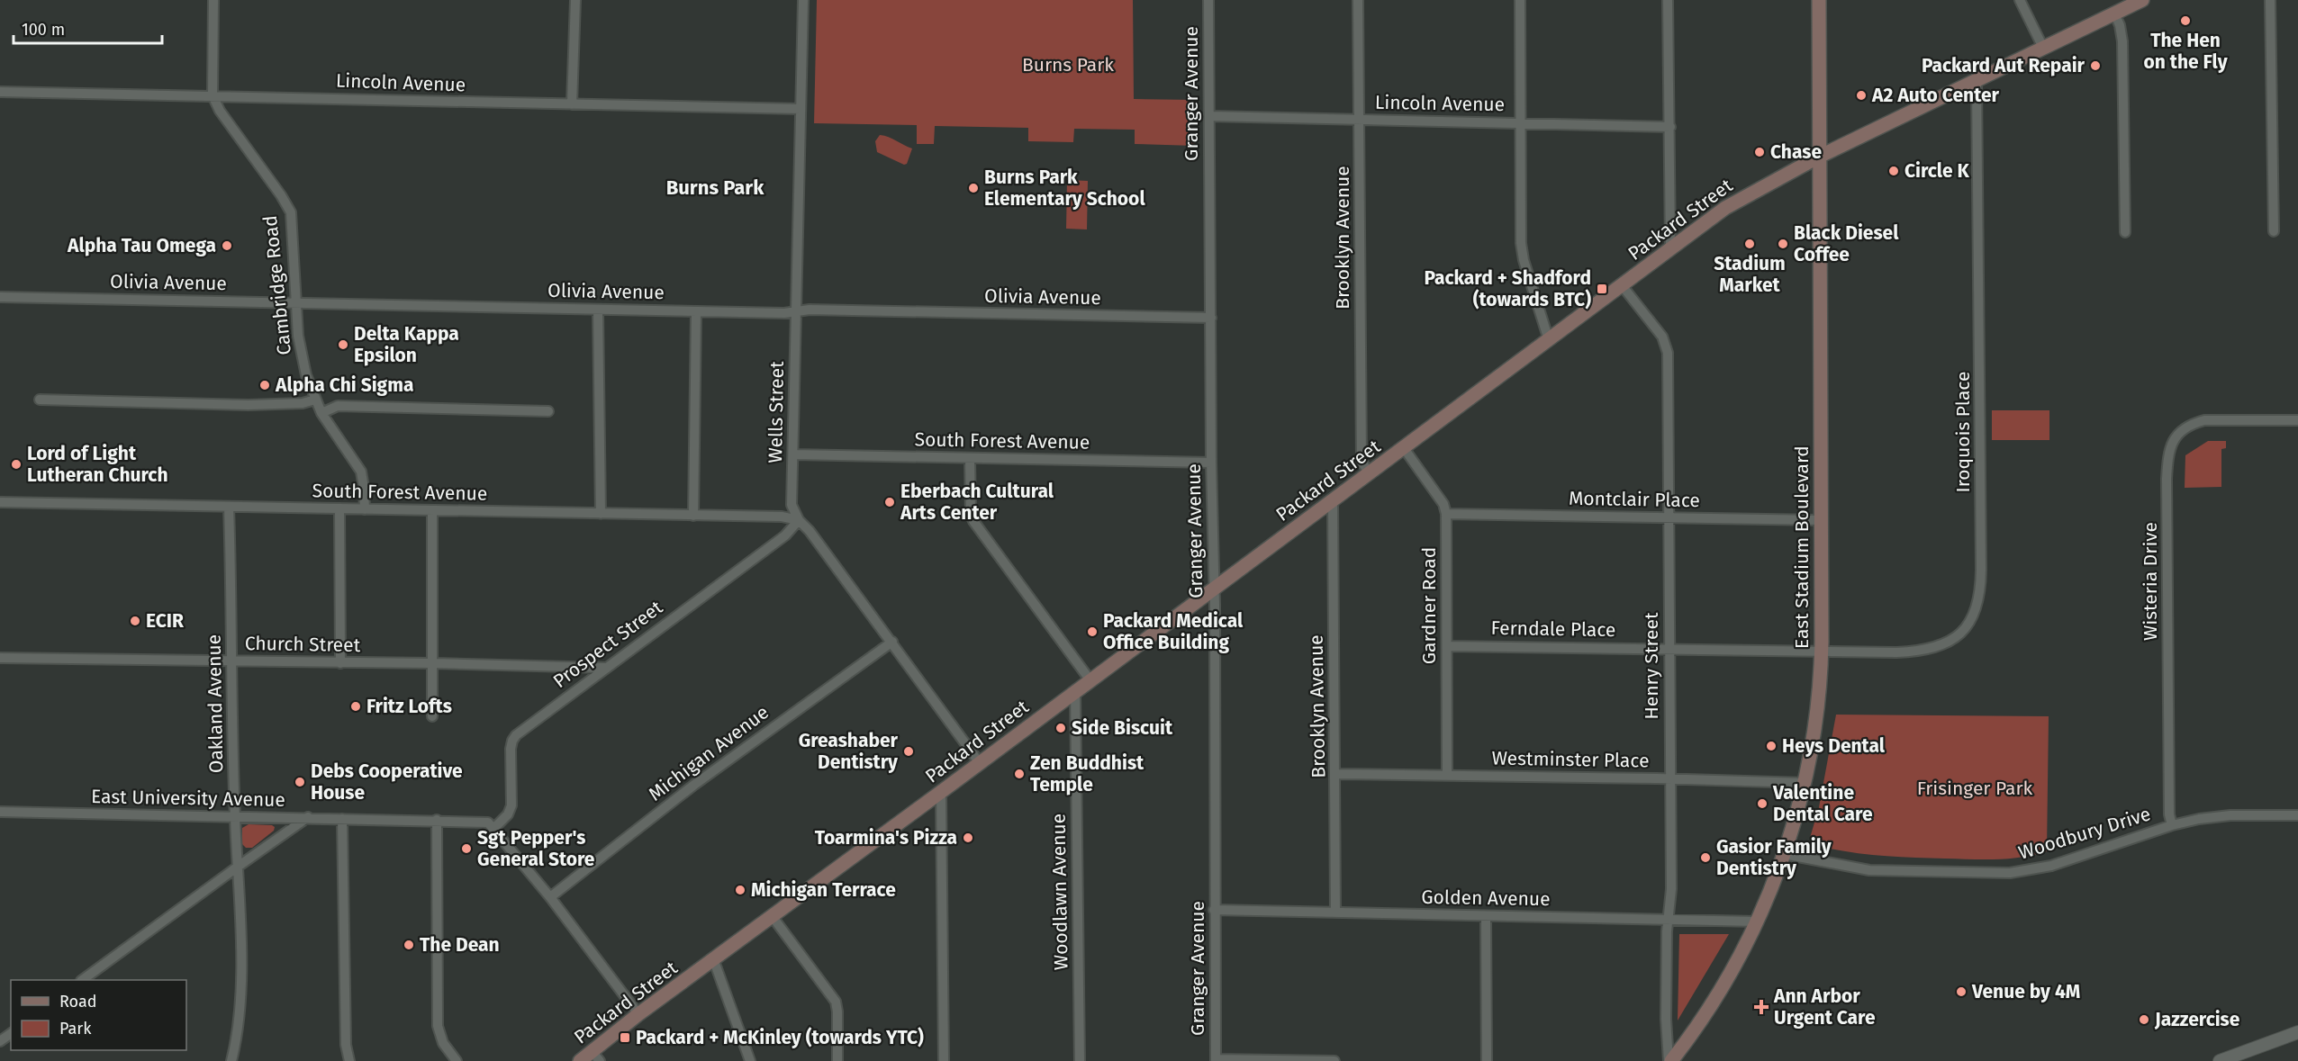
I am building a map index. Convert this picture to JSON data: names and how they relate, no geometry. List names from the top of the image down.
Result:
{
  "streets": {
    "main road": ["Packard Street", "East Stadium Boulevard"],
    "street": [
      "Lincoln Avenue",
      "Granger Avenue",
      "Brooklyn Avenue",
      "Olivia Avenue",
      "Cambridge Road",
      "Wells Street",
      "Iroquois Place",
      "South Forest Avenue",
      "Montclair Place",
      "Wisteria Drive",
      "Gardner Road",
      "Ferndale Place",
      "Church Street",
      "Prospect Street",
      "Henry Street",
      "Oakland Avenue",
      "Michigan Avenue",
      "Westminster Place",
      "East University Avenue",
      "Woodbury Drive",
      "Woodlawn Avenue",
      "Golden Avenue"
    ]
  },
  "crossings": [
    ["Lincoln Avenue", "Granger Avenue"],
    ["Lincoln Avenue", "Brooklyn Avenue"],
    ["Lincoln Avenue", "Cambridge Road"],
    ["Lincoln Avenue", "Wells Street"],
    ["Granger Avenue", "Packard Street"],
    ["Granger Avenue", "Olivia Avenue"],
    ["Granger Avenue", "South Forest Avenue"],
    ["Granger Avenue", "Golden Avenue"],
    ["Packard Street", "Brooklyn Avenue"],
    ["Packard Street", "Wells Street"],
    ["Packard Street", "Iroquois Place"],
    ["Packard Street", "East Stadium Boulevard"],
    ["Packard Street", "Gardner Road"],
    ["Packard Street", "Henry Street"],
    ["Packard Street", "Woodlawn Avenue"],
    ["Brooklyn Avenue", "Westminster Place"],
    ["Brooklyn Avenue", "Golden Avenue"],
    ["Olivia Avenue", "Cambridge Road"],
    ["Olivia Avenue", "Wells Street"],
    ["Cambridge Road", "South Forest Avenue"],
    ["Wells Street", "South Forest Avenue"],
    ["Wells Street", "Prospect Street"],
    ["Wells Street", "Michigan Avenue"],
    ["Iroquois Place", "East Stadium Boulevard"],
    ["Iroquois Place", "Ferndale Place"],
    ["South Forest Avenue", "Prospect Street"],
    ["South Forest Avenue", "Oakland Avenue"],
    ["Montclair Place", "East Stadium Boulevard"],
    ["Montclair Place", "Gardner Road"],
    ["Montclair Place", "Henry Street"],
    ["East Stadium Boulevard", "Ferndale Place"],
    ["East Stadium Boulevard", "Henry Street"],
    ["East Stadium Boulevard", "Westminster Place"],
    ["East Stadium Boulevard", "Woodbury Drive"],
    ["East Stadium Boulevard", "Golden Avenue"],
    ["Wisteria Drive", "Woodbury Drive"],
    ["Gardner Road", "Ferndale Place"],
    ["Gardner Road", "Westminster Place"],
    ["Ferndale Place", "Henry Street"],
    ["Church Street", "Prospect Street"],
    ["Church Street", "Oakland Avenue"],
    ["Prospect Street", "East University Avenue"],
    ["Henry Street", "Westminster Place"],
    ["Henry Street", "Golden Avenue"],
    ["Oakland Avenue", "East University Avenue"]
  ],
  "districts": ["Burns Park"],
  "parks": ["Burns Park", "Frisinger Park"],
  "places": {
    "other": [
      "The Hen on the Fly",
      "Packard Aut Repair",
      "A2 Auto Center",
      "Chase",
      "Circle K",
      "Burns Park Elementary School",
      "Stadium Market",
      "Black Diesel Coffee",
      "Alpha Tau Omega",
      "Delta Kappa Epsilon",
      "Alpha Chi Sigma",
      "Lord of Light Lutheran Church",
      "Eberbach Cultural Arts Center",
      "ECIR",
      "Packard Medical Office Building",
      "Fritz Lofts",
      "Side Biscuit",
      "Heys Dental",
      "Greashaber Dentistry",
      "Zen Buddhist Temple",
      "Debs Cooperative House",
      "Valentine Dental Care",
      "Toarmina's Pizza",
      "Sgt Pepper's General Store",
      "Gasior Family Dentistry",
      "Michigan Terrace",
      "The Dean",
      "Venue by 4M",
      "Jazzercise"
    ],
    "transit": ["Packard + Shadford (towards BTC)", "Packard + McKinley (towards YTC)"],
    "health": ["Ann Arbor Urgent Care"]
  },
  "legend": ["Road", "Park"],
  "scale_bar": "100 m"
}
